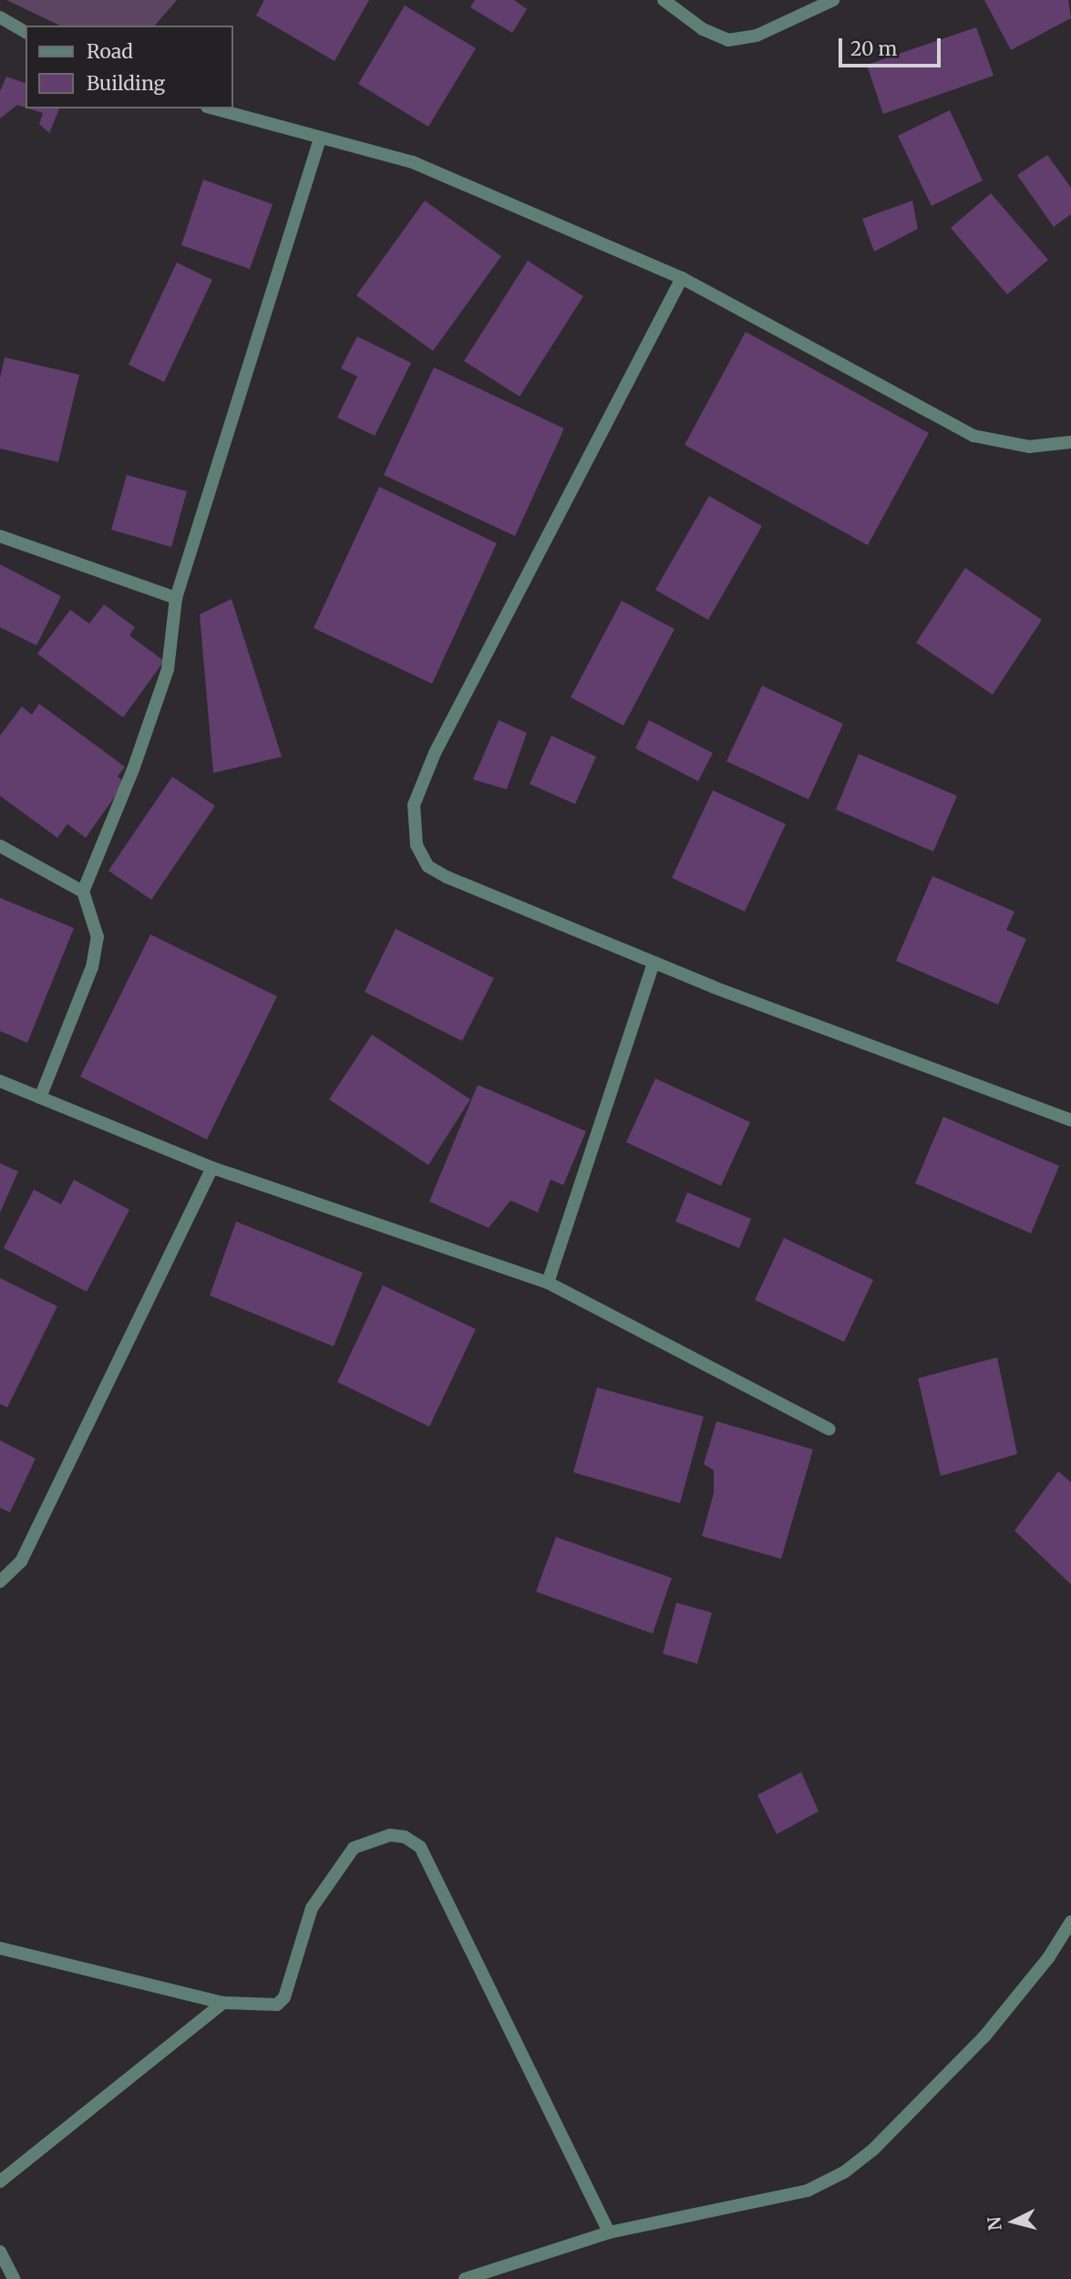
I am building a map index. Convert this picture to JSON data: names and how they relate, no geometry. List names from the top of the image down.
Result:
{
  "legend": ["Road", "Building"],
  "scale_bar": "20 m",
  "north": "left"
}
